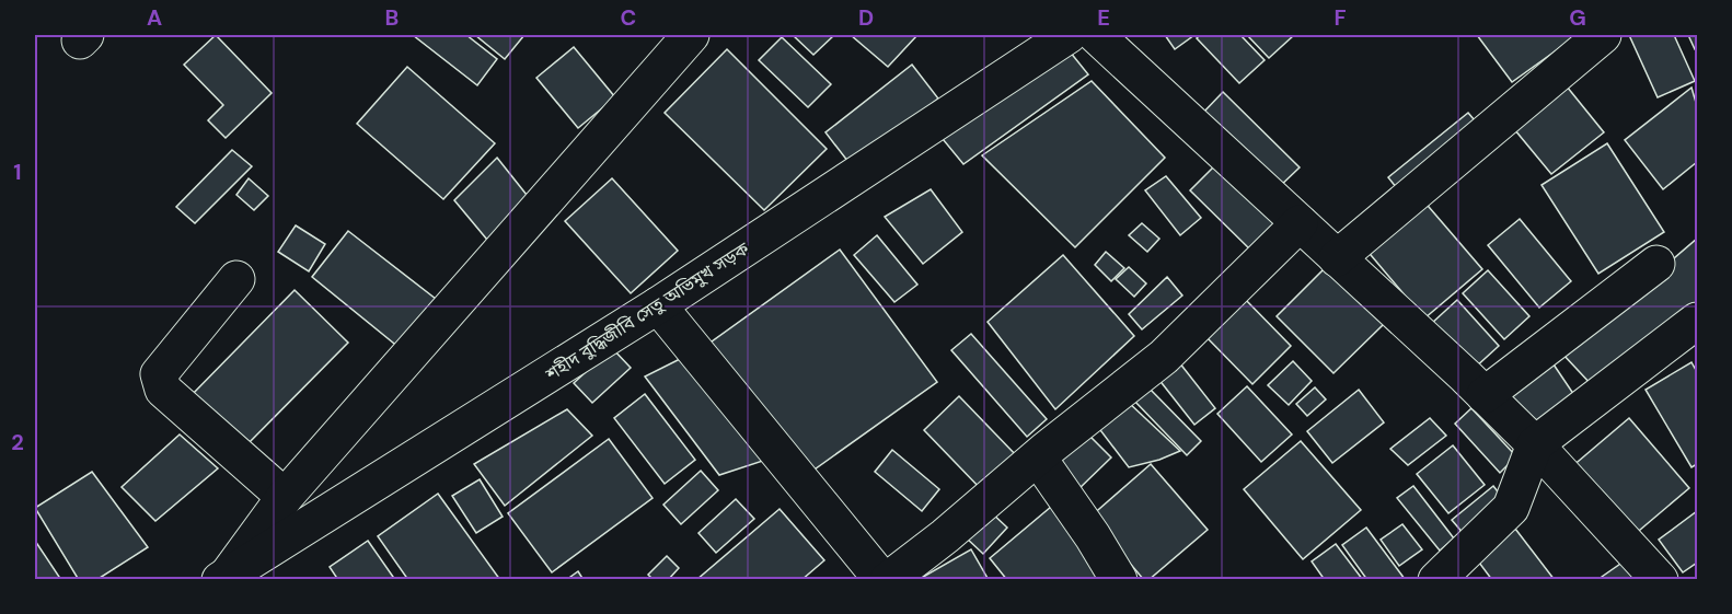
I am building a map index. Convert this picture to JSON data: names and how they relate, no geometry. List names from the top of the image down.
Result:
{
  "streets": {
    "street": ["শহীদ বুদ্ধিজীবি সেতু অভিমুখ সড়ক"]
  },
  "grid": {
    "columns": [
      "A",
      "B",
      "C",
      "D",
      "E",
      "F",
      "G"
    ],
    "rows": ["1", "2"]
  }
}
